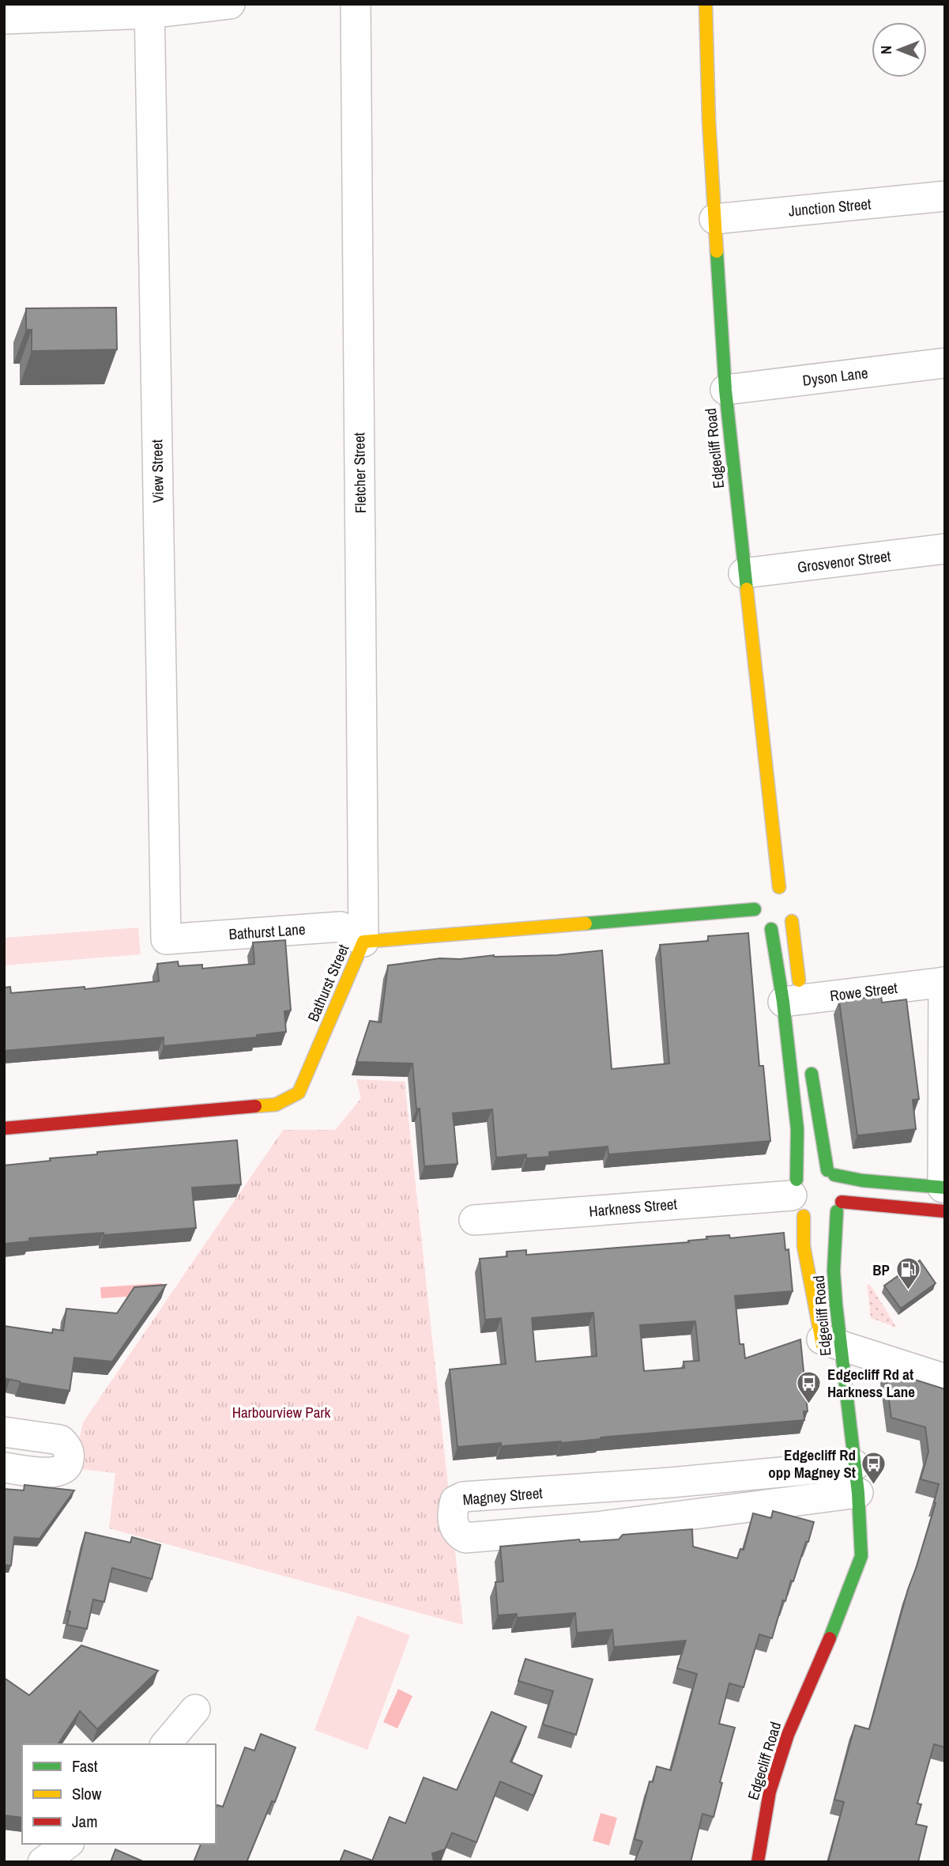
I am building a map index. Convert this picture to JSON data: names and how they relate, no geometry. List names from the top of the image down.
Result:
{
  "streets": {
    "street": [
      "Junction Street",
      "Dyson Lane",
      "Edgecliff Road",
      "View Street",
      "Fletcher Street",
      "Grosvenor Street",
      "Bathurst Lane",
      "Bathurst Street",
      "Rowe Street",
      "Harkness Street",
      "Magney Street"
    ]
  },
  "crossings": [
    ["Junction Street", "Edgecliff Road"],
    ["Dyson Lane", "Edgecliff Road"],
    ["Edgecliff Road", "Grosvenor Street"],
    ["Edgecliff Road", "Bathurst Street"],
    ["Edgecliff Road", "Rowe Street"],
    ["Edgecliff Road", "Harkness Street"],
    ["Edgecliff Road", "Magney Street"],
    ["View Street", "Bathurst Lane"],
    ["Fletcher Street", "Bathurst Lane"],
    ["Fletcher Street", "Bathurst Street"],
    ["Bathurst Lane", "Bathurst Street"]
  ],
  "parks": ["Harbourview Park"],
  "places": {
    "fuel station": ["BP"],
    "bus stop": ["Edgecliff Rd at Harkness Lane", "Edgecliff Rd opp Magney St"]
  },
  "legend": ["Fast", "Slow", "Jam"],
  "north": "left"
}
